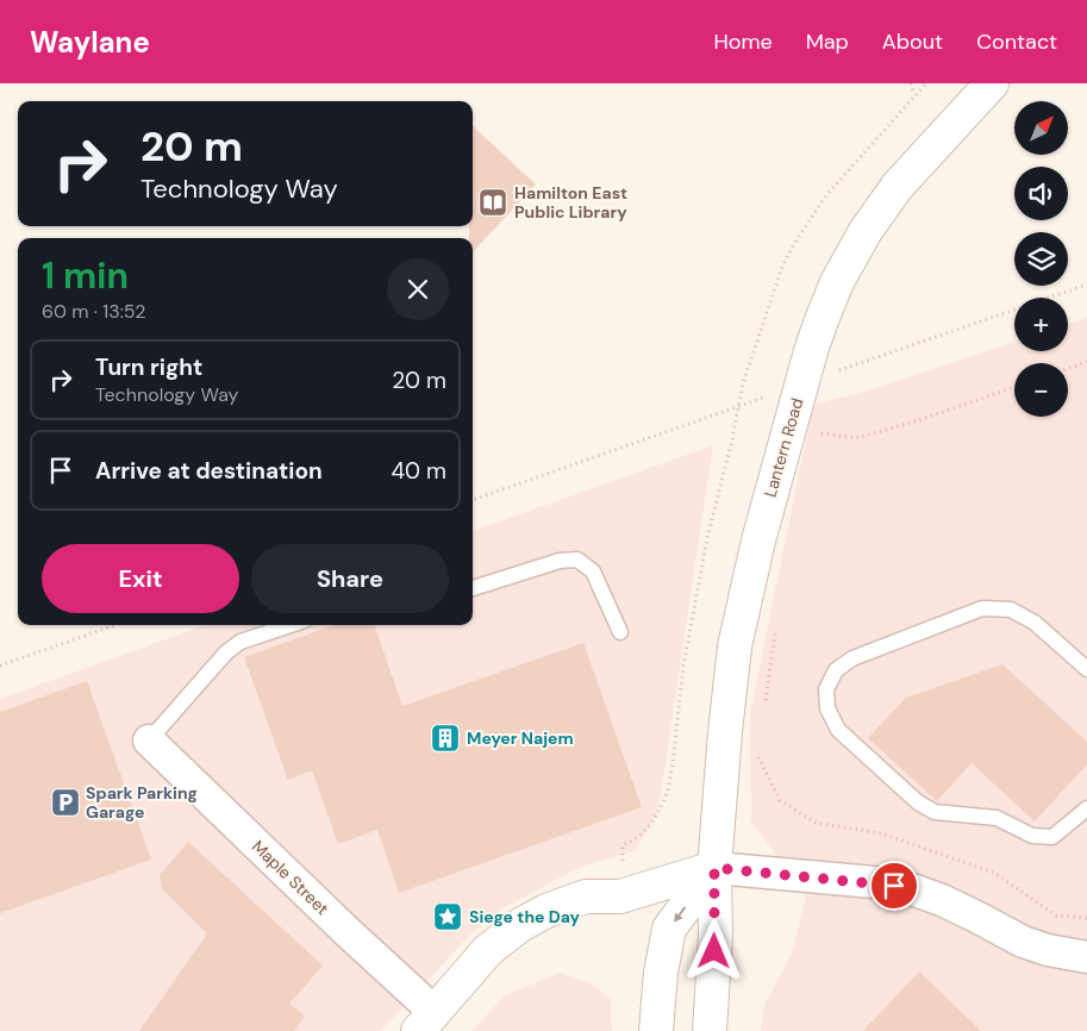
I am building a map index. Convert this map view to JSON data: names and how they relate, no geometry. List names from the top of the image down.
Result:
{
  "streets": {
    "street": ["Lantern Road", "Maple Street"]
  },
  "places": {
    "library": ["Hamilton East Public Library"],
    "building": ["Meyer Najem"],
    "parking": ["Spark Parking Garage"],
    "place": ["Siege the Day"]
  },
  "north": "top right",
  "page": {
    "header": "Waylane",
    "nav": [
      "Home",
      "Map",
      "About",
      "Contact"
    ],
    "map_buttons": ["+", "−"],
    "turn": ["20 m", "Technology Way"],
    "heading": ["1 min", "60 m · 13:52"],
    "list": [
      {
        "name": "Turn right",
        "note": "Technology Way",
        "value": "20 m"
      },
      {
        "name": "Arrive at destination",
        "value": "40 m"
      }
    ],
    "buttons": ["Exit", "Share"]
  }
}
